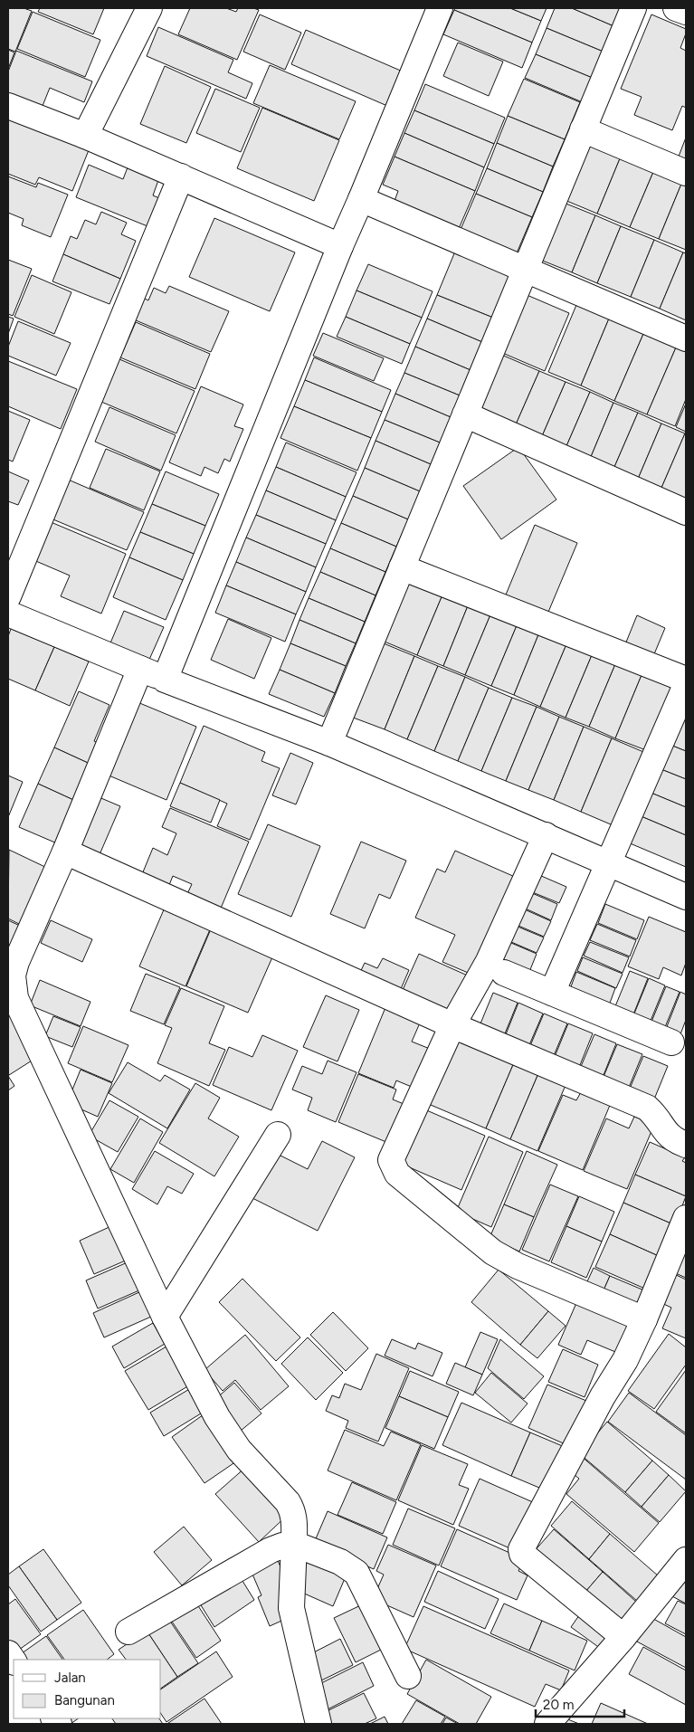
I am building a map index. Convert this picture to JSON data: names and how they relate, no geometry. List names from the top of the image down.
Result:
{
  "legend": ["Jalan", "Bangunan"],
  "scale_bar": "20 m"
}
